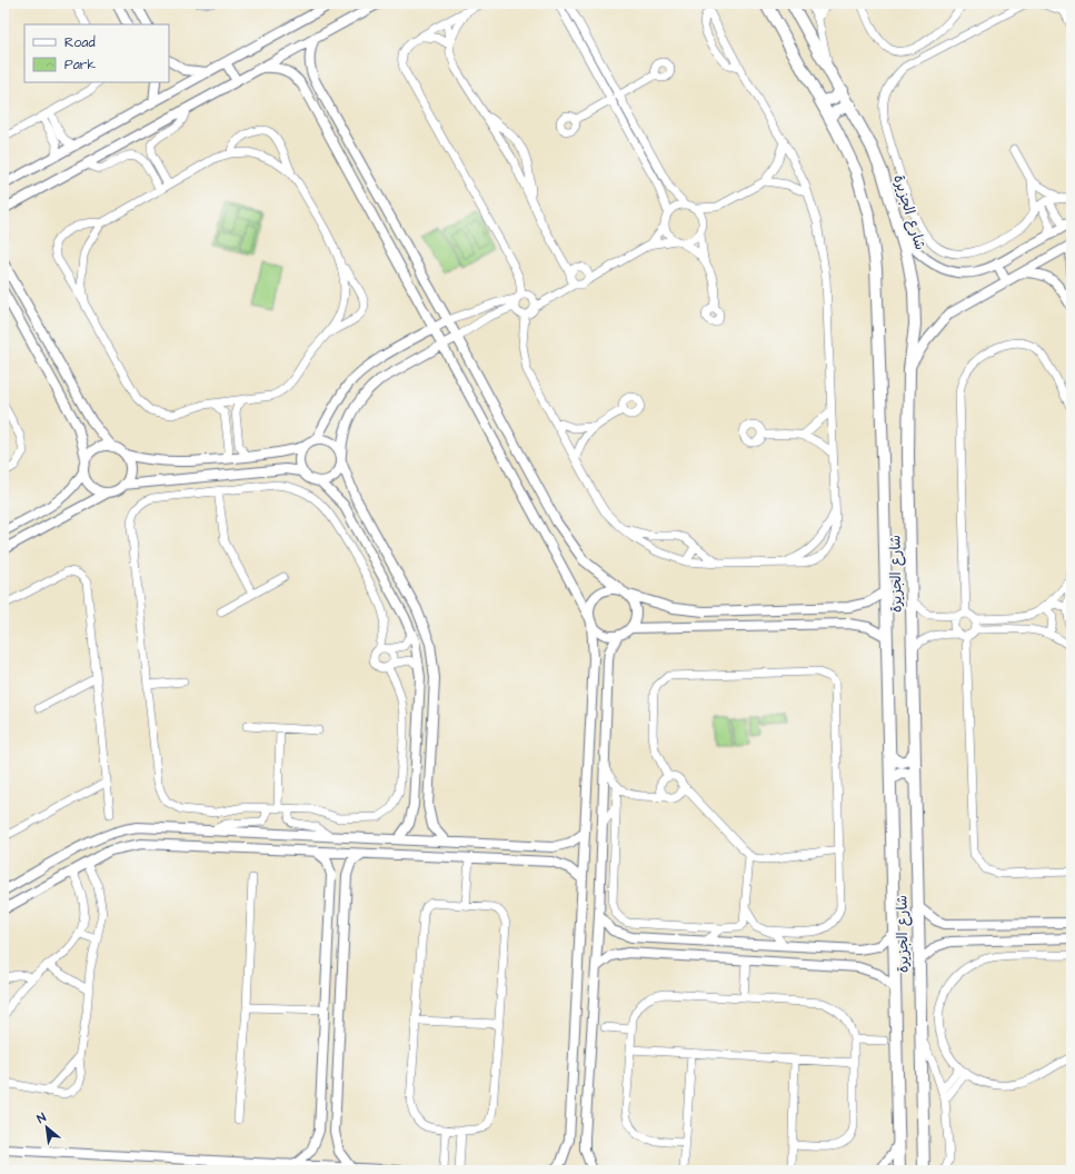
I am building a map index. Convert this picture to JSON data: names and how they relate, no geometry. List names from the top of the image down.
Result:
{
  "streets": {
    "main road": ["شارع الجزيرة"]
  },
  "legend": ["Road", "Park"],
  "north": "top left"
}
